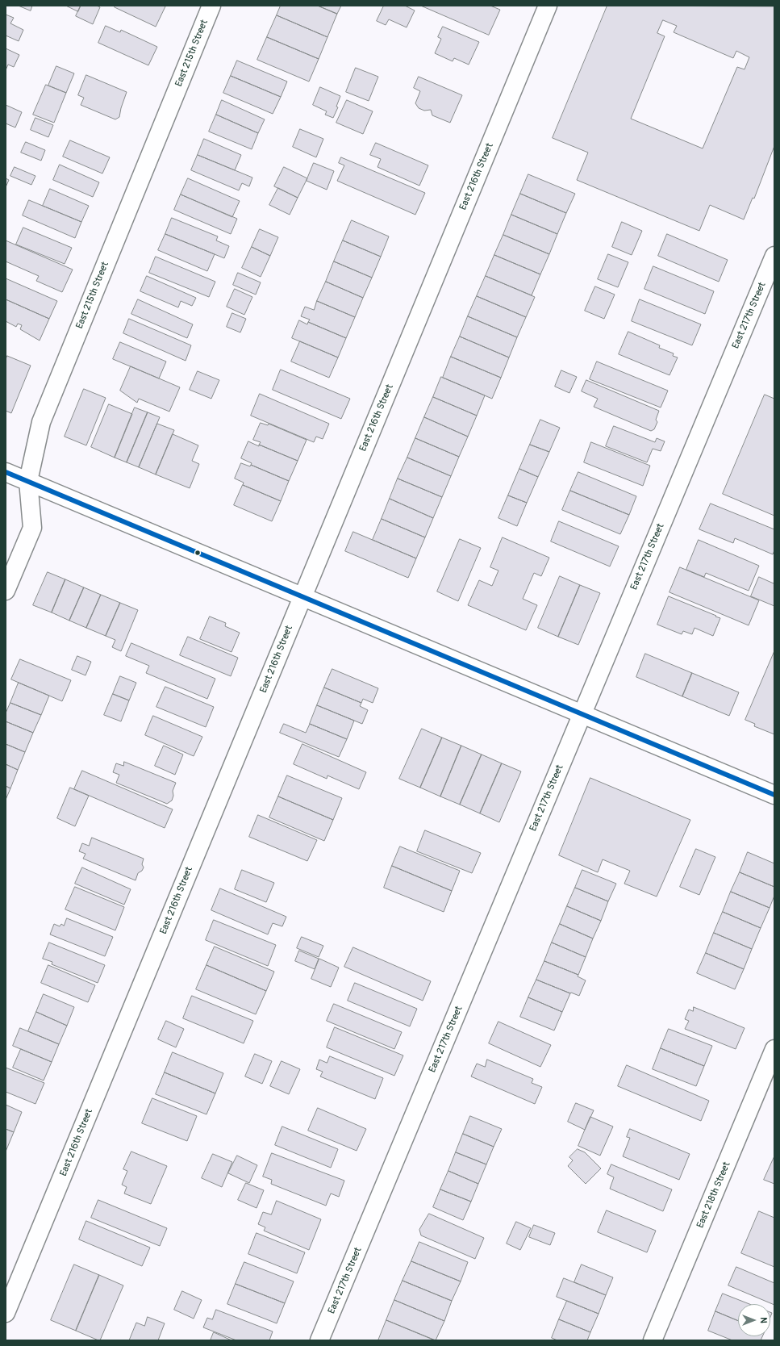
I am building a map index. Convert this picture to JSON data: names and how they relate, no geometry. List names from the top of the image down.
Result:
{
  "streets": {
    "street": [
      "East 215th Street",
      "East 216th Street",
      "East 217th Street",
      "East 218th Street"
    ]
  },
  "north": "right"
}
